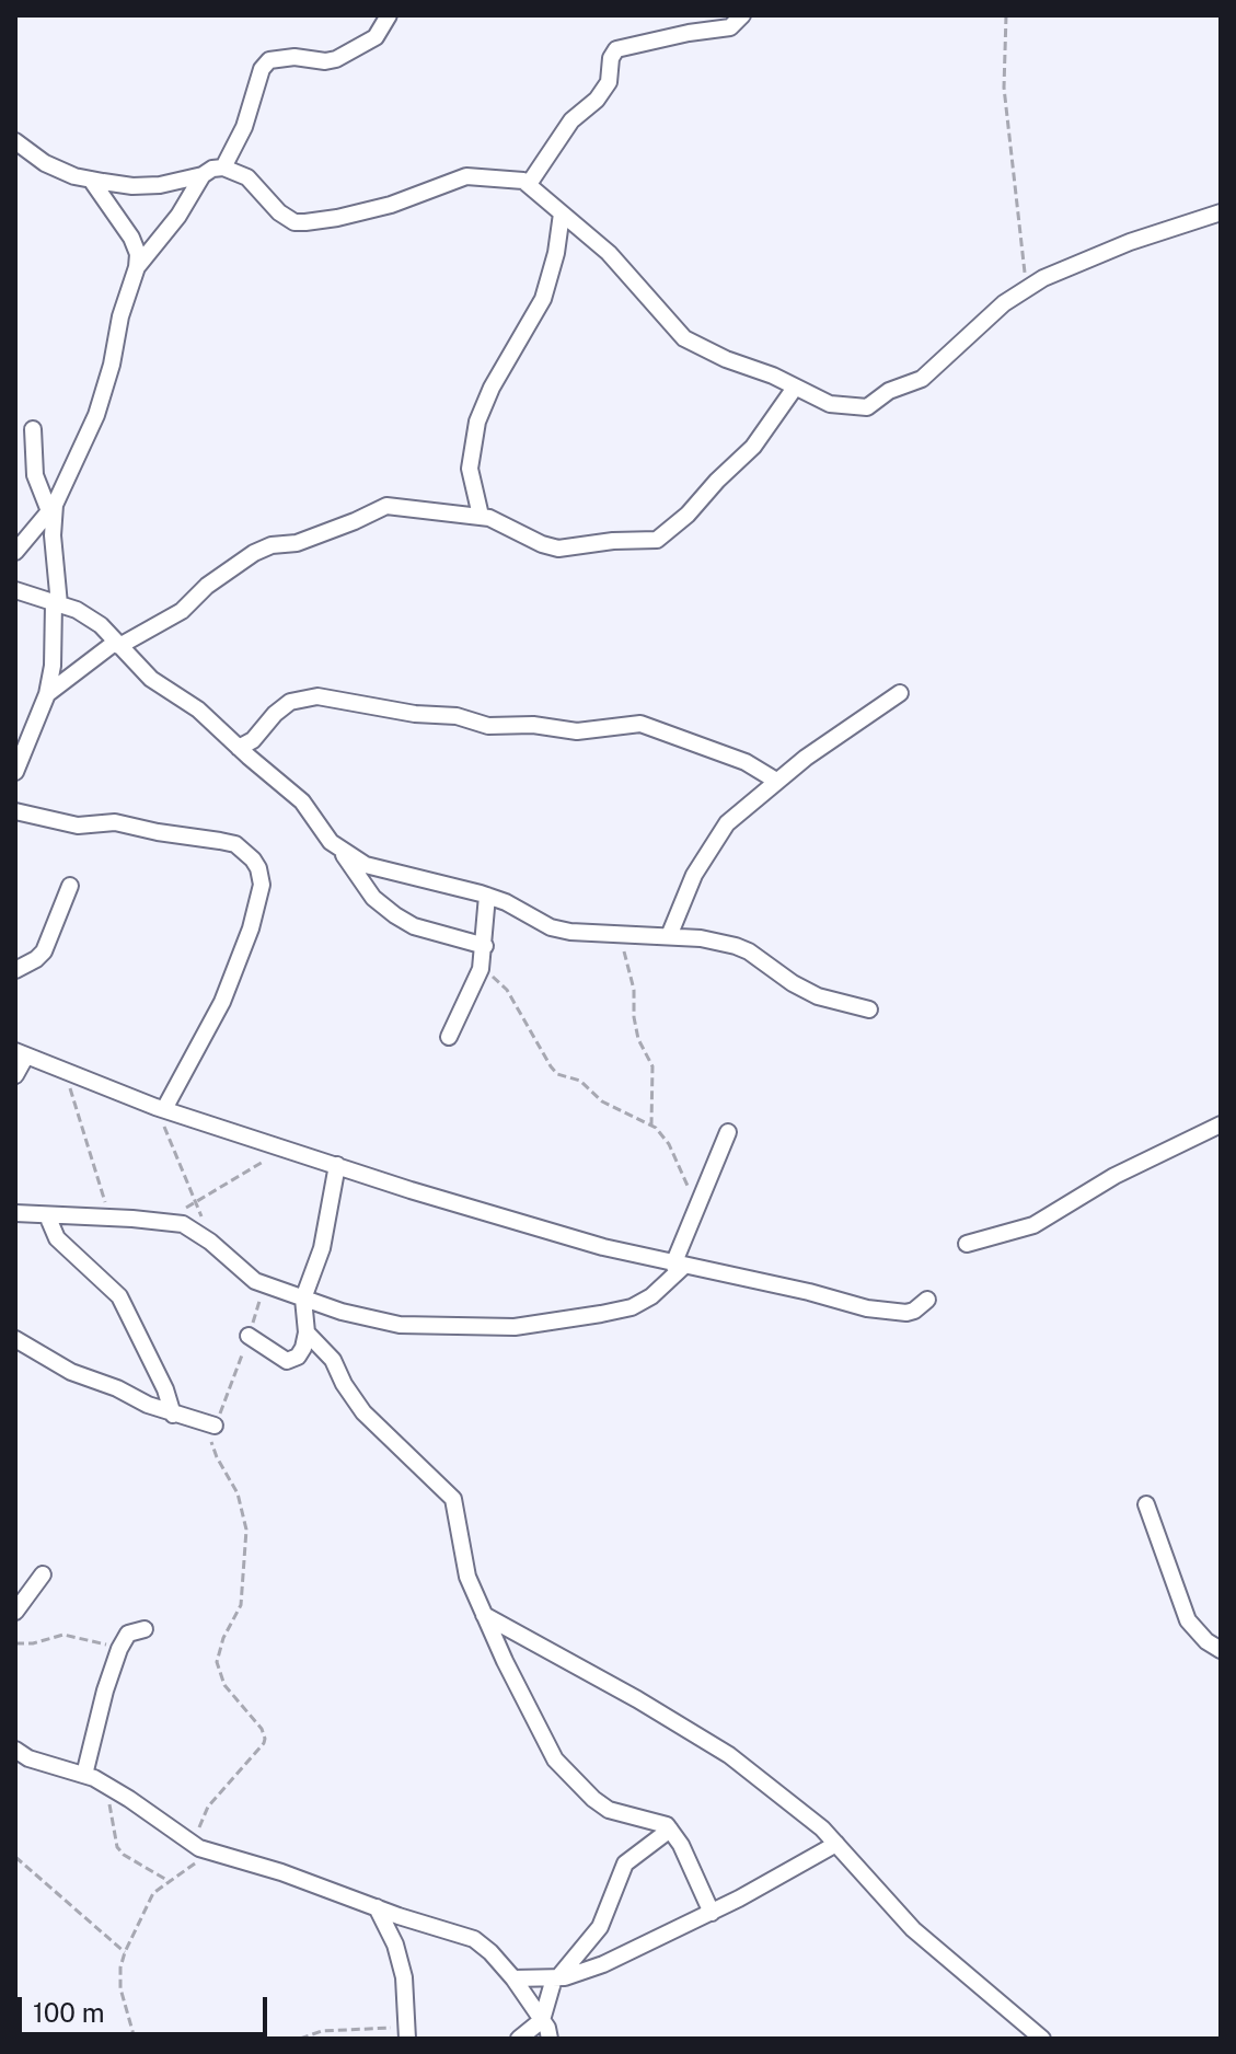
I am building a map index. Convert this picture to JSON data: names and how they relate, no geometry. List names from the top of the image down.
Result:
{
  "scale_bar": "100 m"
}
